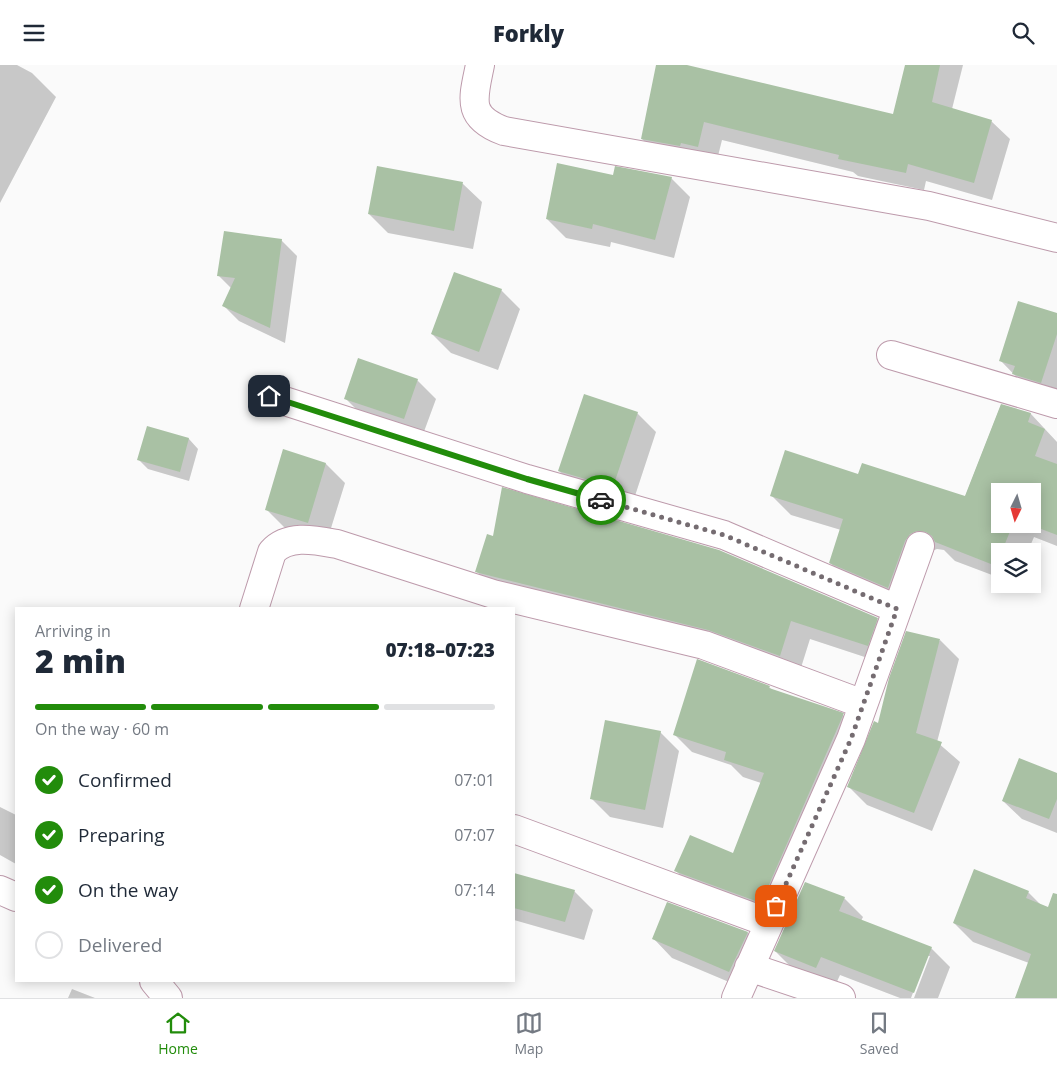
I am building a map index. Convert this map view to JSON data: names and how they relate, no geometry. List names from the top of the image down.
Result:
{
  "north": "bottom",
  "page": {
    "header": "Forkly",
    "heading": ["2 min", "Arriving in", "07:18–07:23"],
    "bar": "On the way · 60 m",
    "list": [
      ["Confirmed", "07:01"],
      ["Preparing", "07:07"],
      ["On the way", "07:14"],
      "Delivered"
    ],
    "tabs": ["Home", "Map", "Saved"]
  }
}
